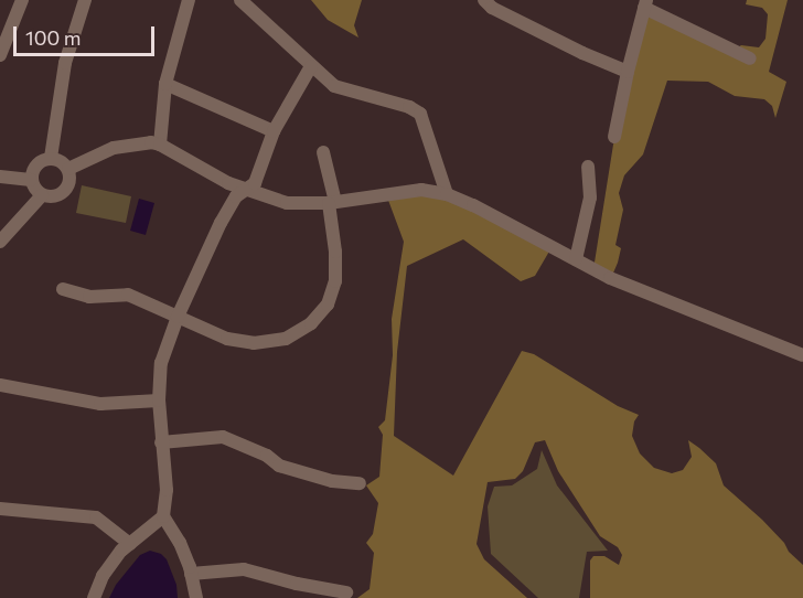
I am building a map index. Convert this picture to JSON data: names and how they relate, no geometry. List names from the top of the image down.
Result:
{
  "scale_bar": "100 m"
}
